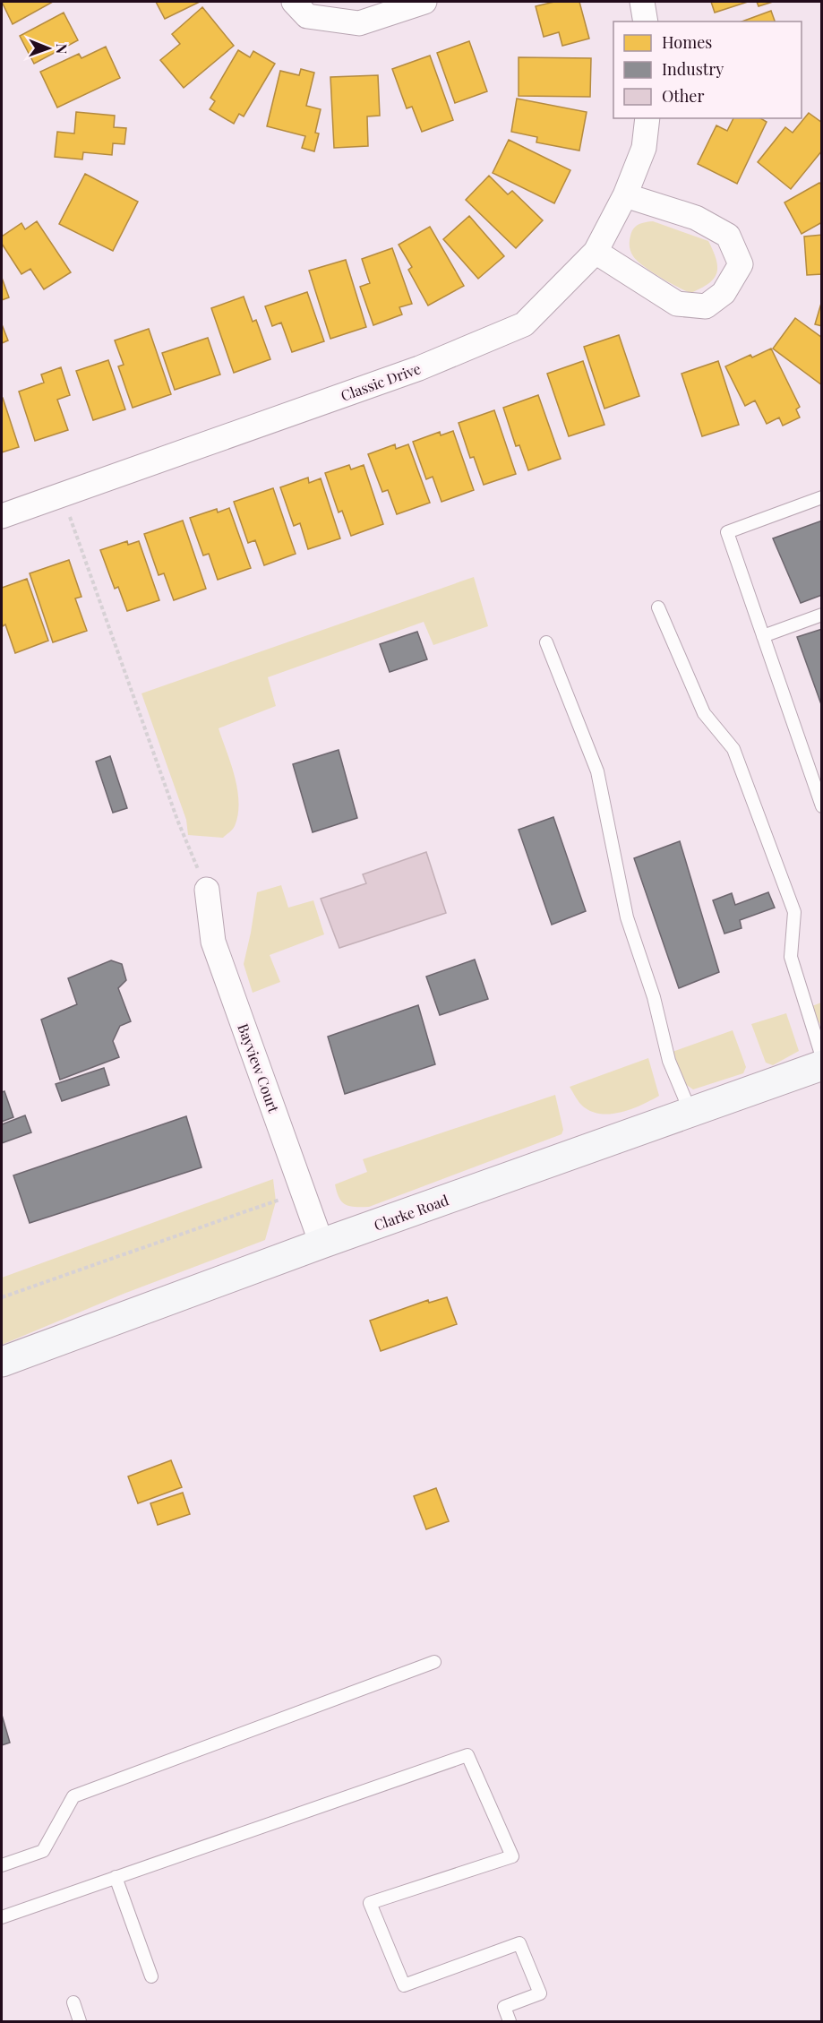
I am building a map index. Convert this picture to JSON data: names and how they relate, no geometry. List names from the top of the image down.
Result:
{
  "streets": {
    "main road": ["Clarke Road"],
    "street": ["Classic Drive", "Bayview Court"]
  },
  "crossings": [
    ["Bayview Court", "Clarke Road"]
  ],
  "legend": ["Homes", "Industry", "Other"],
  "north": "right"
}
